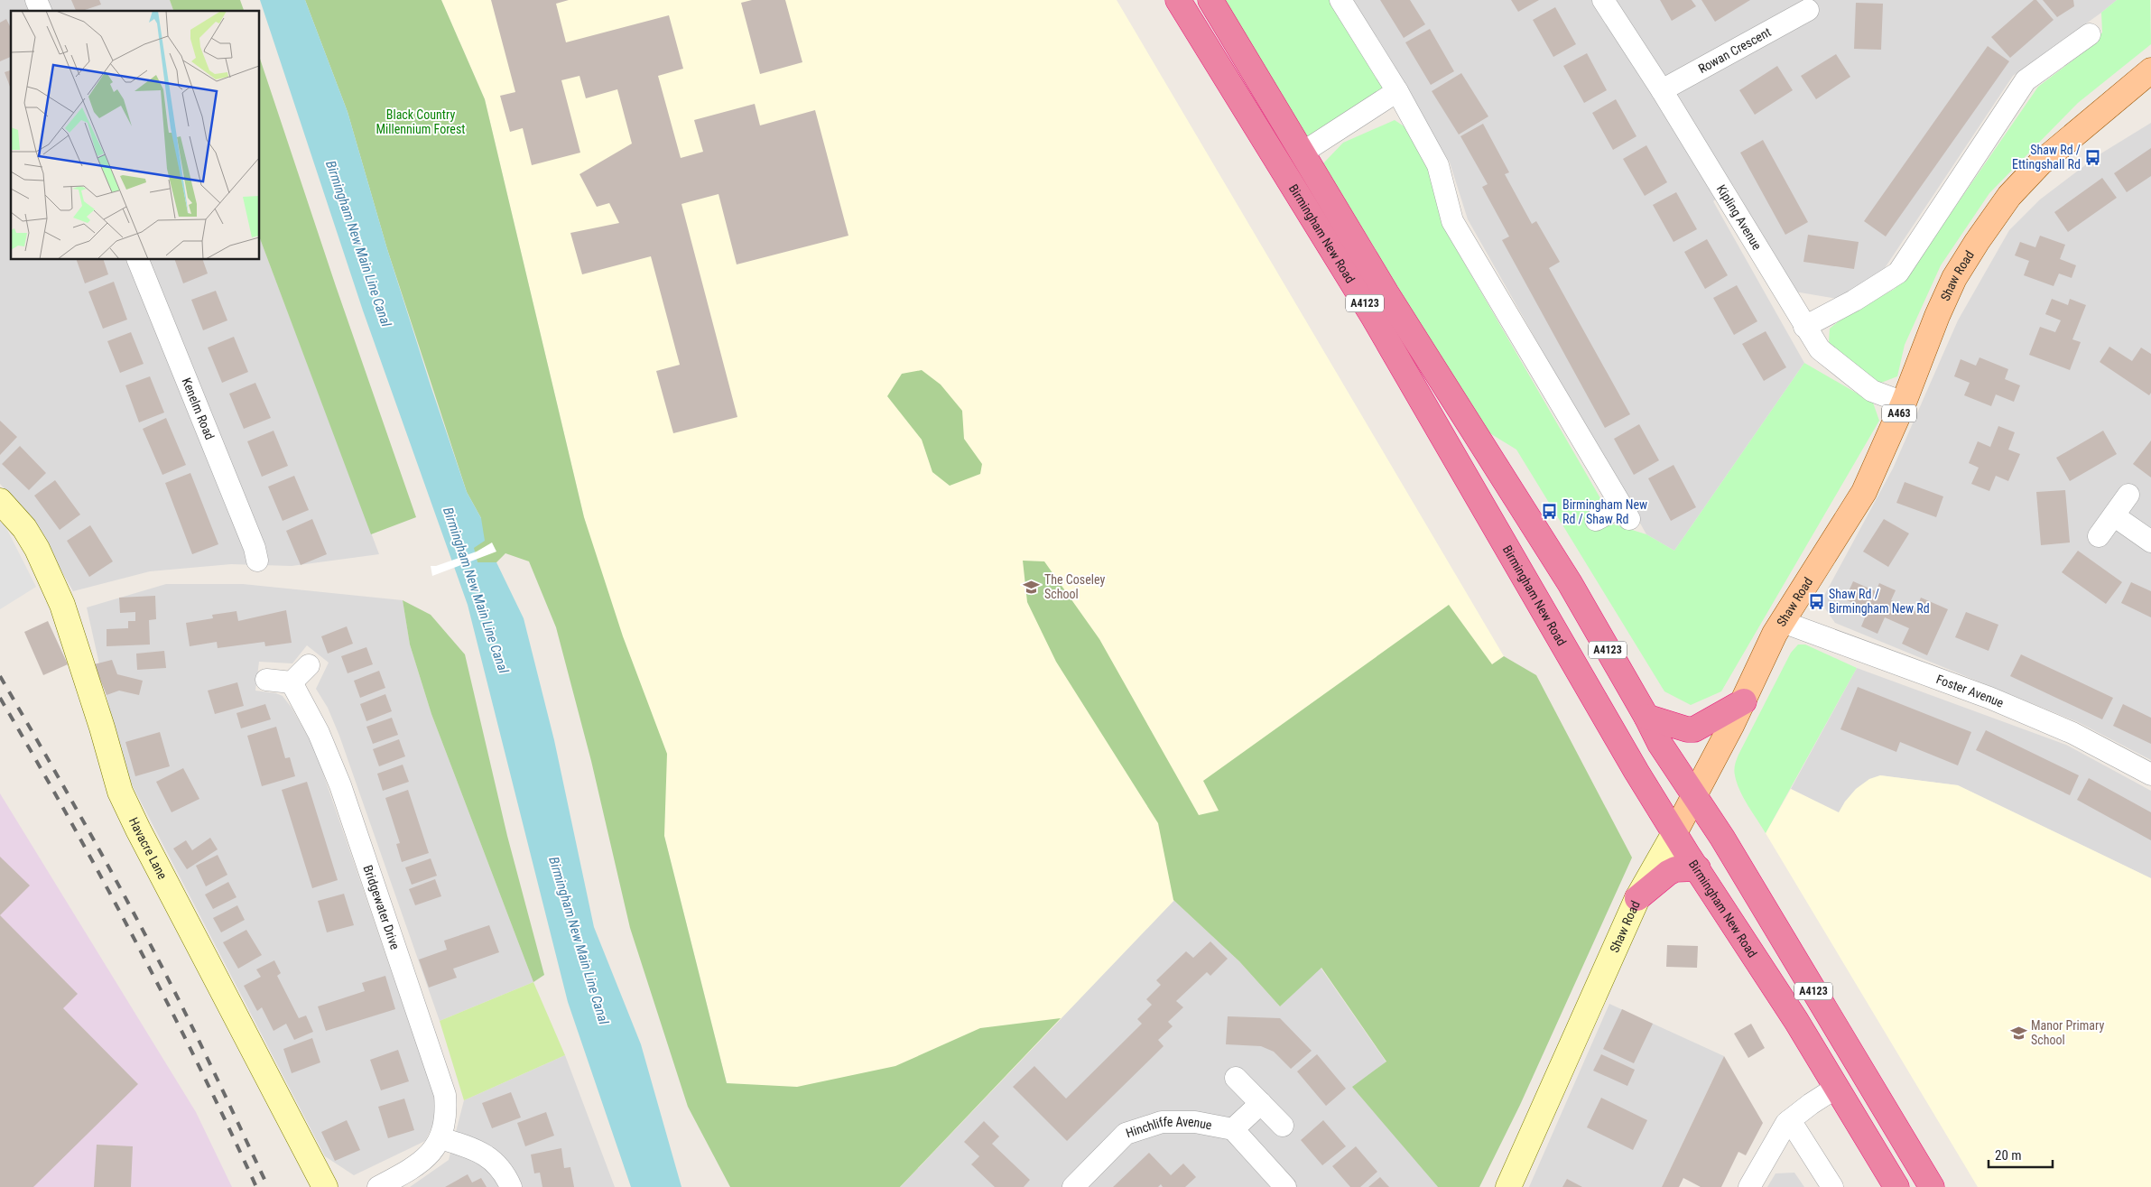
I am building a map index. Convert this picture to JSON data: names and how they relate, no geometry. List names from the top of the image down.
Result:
{
  "streets": {
    "highway": ["Birmingham New Road", "A4123"],
    "main road": ["Shaw Road", "A463"],
    "street": [
      "Rowan Crescent",
      "Kipling Avenue",
      "Kenelm Road",
      "Foster Avenue",
      "Havacre Lane",
      "Bridgewater Drive",
      "Hinchliffe Avenue"
    ]
  },
  "crossings": [
    ["Rowan Crescent", "Kipling Avenue"],
    ["Kipling Avenue", "Shaw Road"],
    ["Birmingham New Road", "Shaw Road"],
    ["Shaw Road", "Foster Avenue"]
  ],
  "water": ["Birmingham New Main Line Canal"],
  "parks": ["Black Country Millennium Forest"],
  "places": {
    "bus stop": ["Shaw Rd / Ettingshall Rd", "Birmingham New Rd / Shaw Rd", "Shaw Rd / Birmingham New Rd"],
    "school or university": ["The Coseley School", "Manor Primary School"]
  },
  "scale_bar": "20 m"
}
